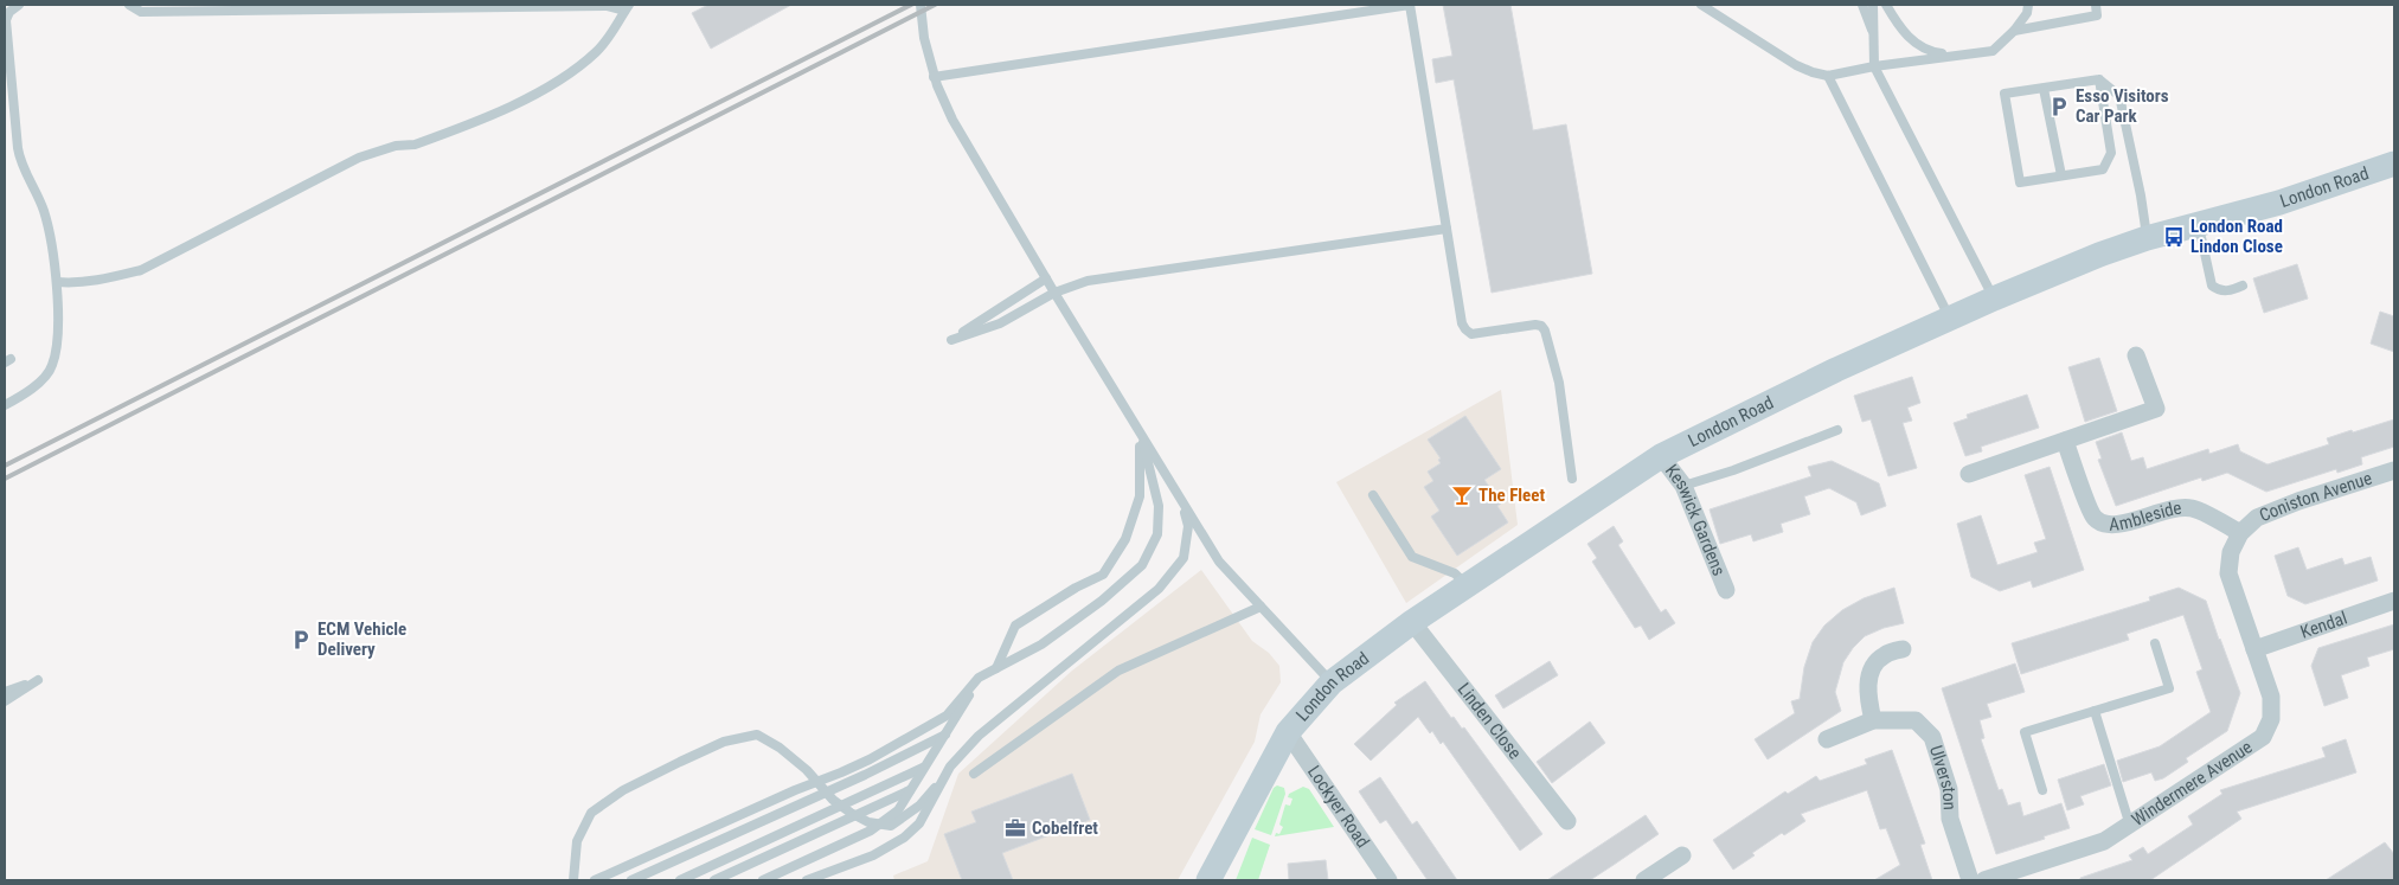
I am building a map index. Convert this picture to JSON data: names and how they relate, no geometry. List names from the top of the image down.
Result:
{
  "streets": {
    "street": [
      "London Road",
      "Coniston Avenue",
      "Ambleside",
      "Keswick Gardens",
      "Kendal",
      "Linden Close",
      "Ulverston",
      "Windermere Avenue",
      "Lockyer Road"
    ]
  },
  "crossings": [
    ["London Road", "Keswick Gardens"],
    ["London Road", "Linden Close"],
    ["London Road", "Lockyer Road"],
    ["Coniston Avenue", "Ambleside"],
    ["Coniston Avenue", "Windermere Avenue"],
    ["Ambleside", "Windermere Avenue"],
    ["Kendal", "Windermere Avenue"]
  ],
  "places": {
    "parking": ["Esso Visitors Car Park", "ECM Vehicle Delivery"],
    "bus stop": ["London Road Lindon Close"],
    "bar": ["The Fleet"],
    "office": ["Cobelfret"]
  }
}
